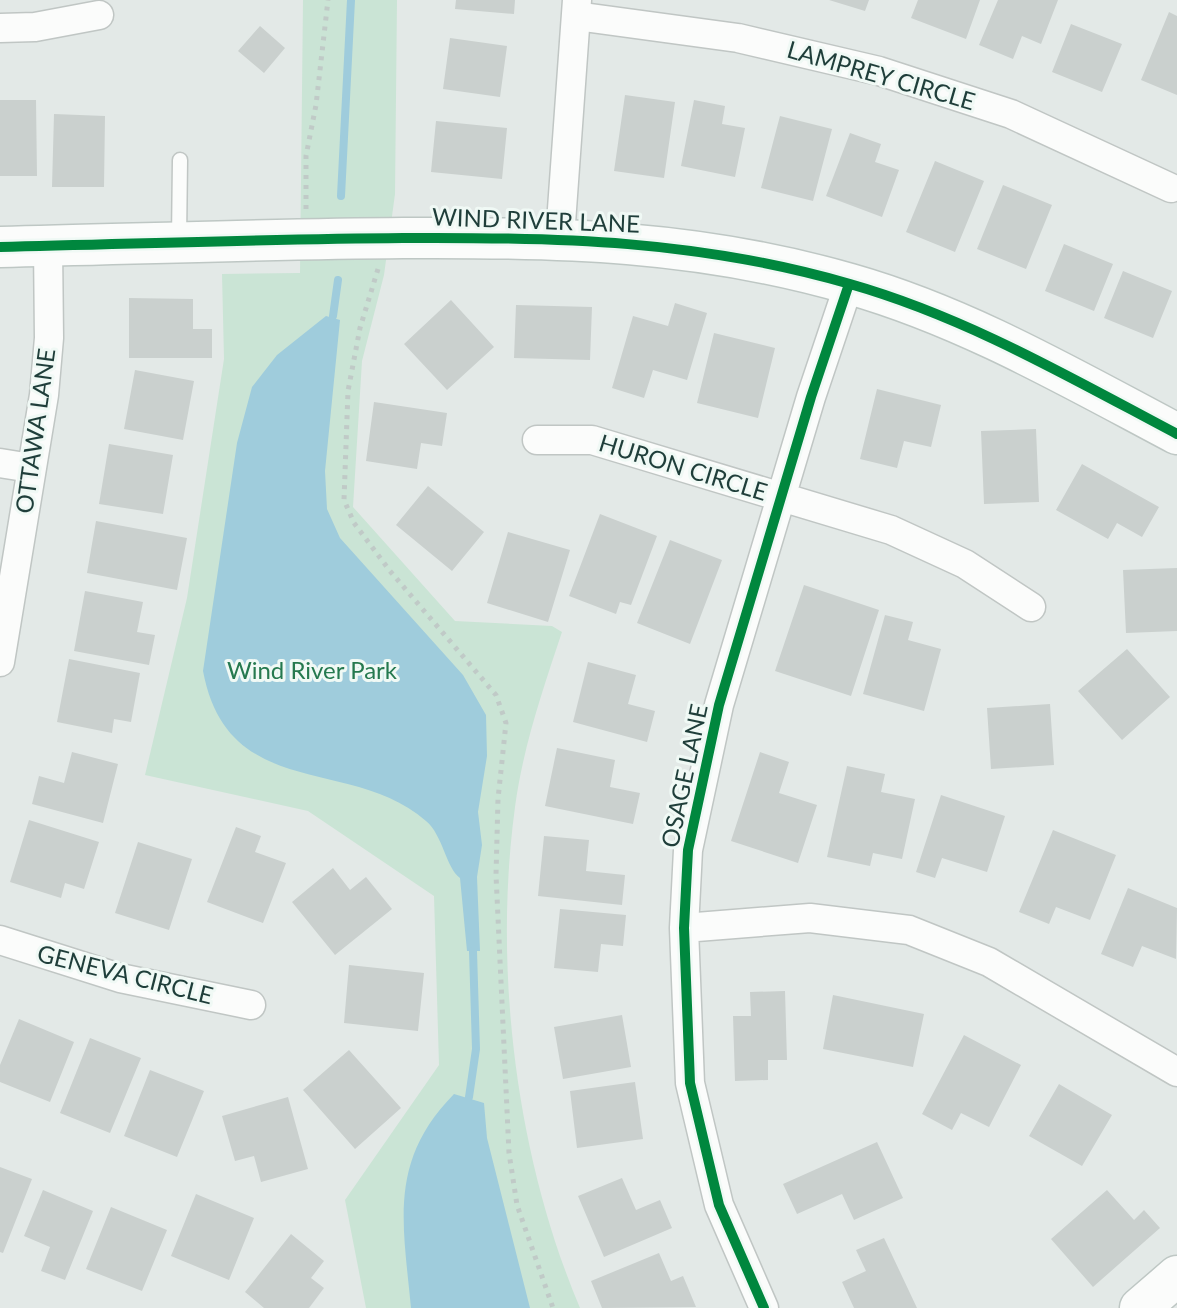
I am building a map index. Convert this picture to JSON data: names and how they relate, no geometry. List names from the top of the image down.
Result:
{
  "streets": {
    "street": [
      "LAMPREY CIRCLE",
      "WIND RIVER LANE",
      "OTTAWA LANE",
      "HURON CIRCLE",
      "OSAGE LANE",
      "GENEVA CIRCLE"
    ]
  },
  "crossings": [
    ["WIND RIVER LANE", "OTTAWA LANE"],
    ["WIND RIVER LANE", "OSAGE LANE"],
    ["HURON CIRCLE", "OSAGE LANE"]
  ],
  "parks": ["Wind River Park"]
}
